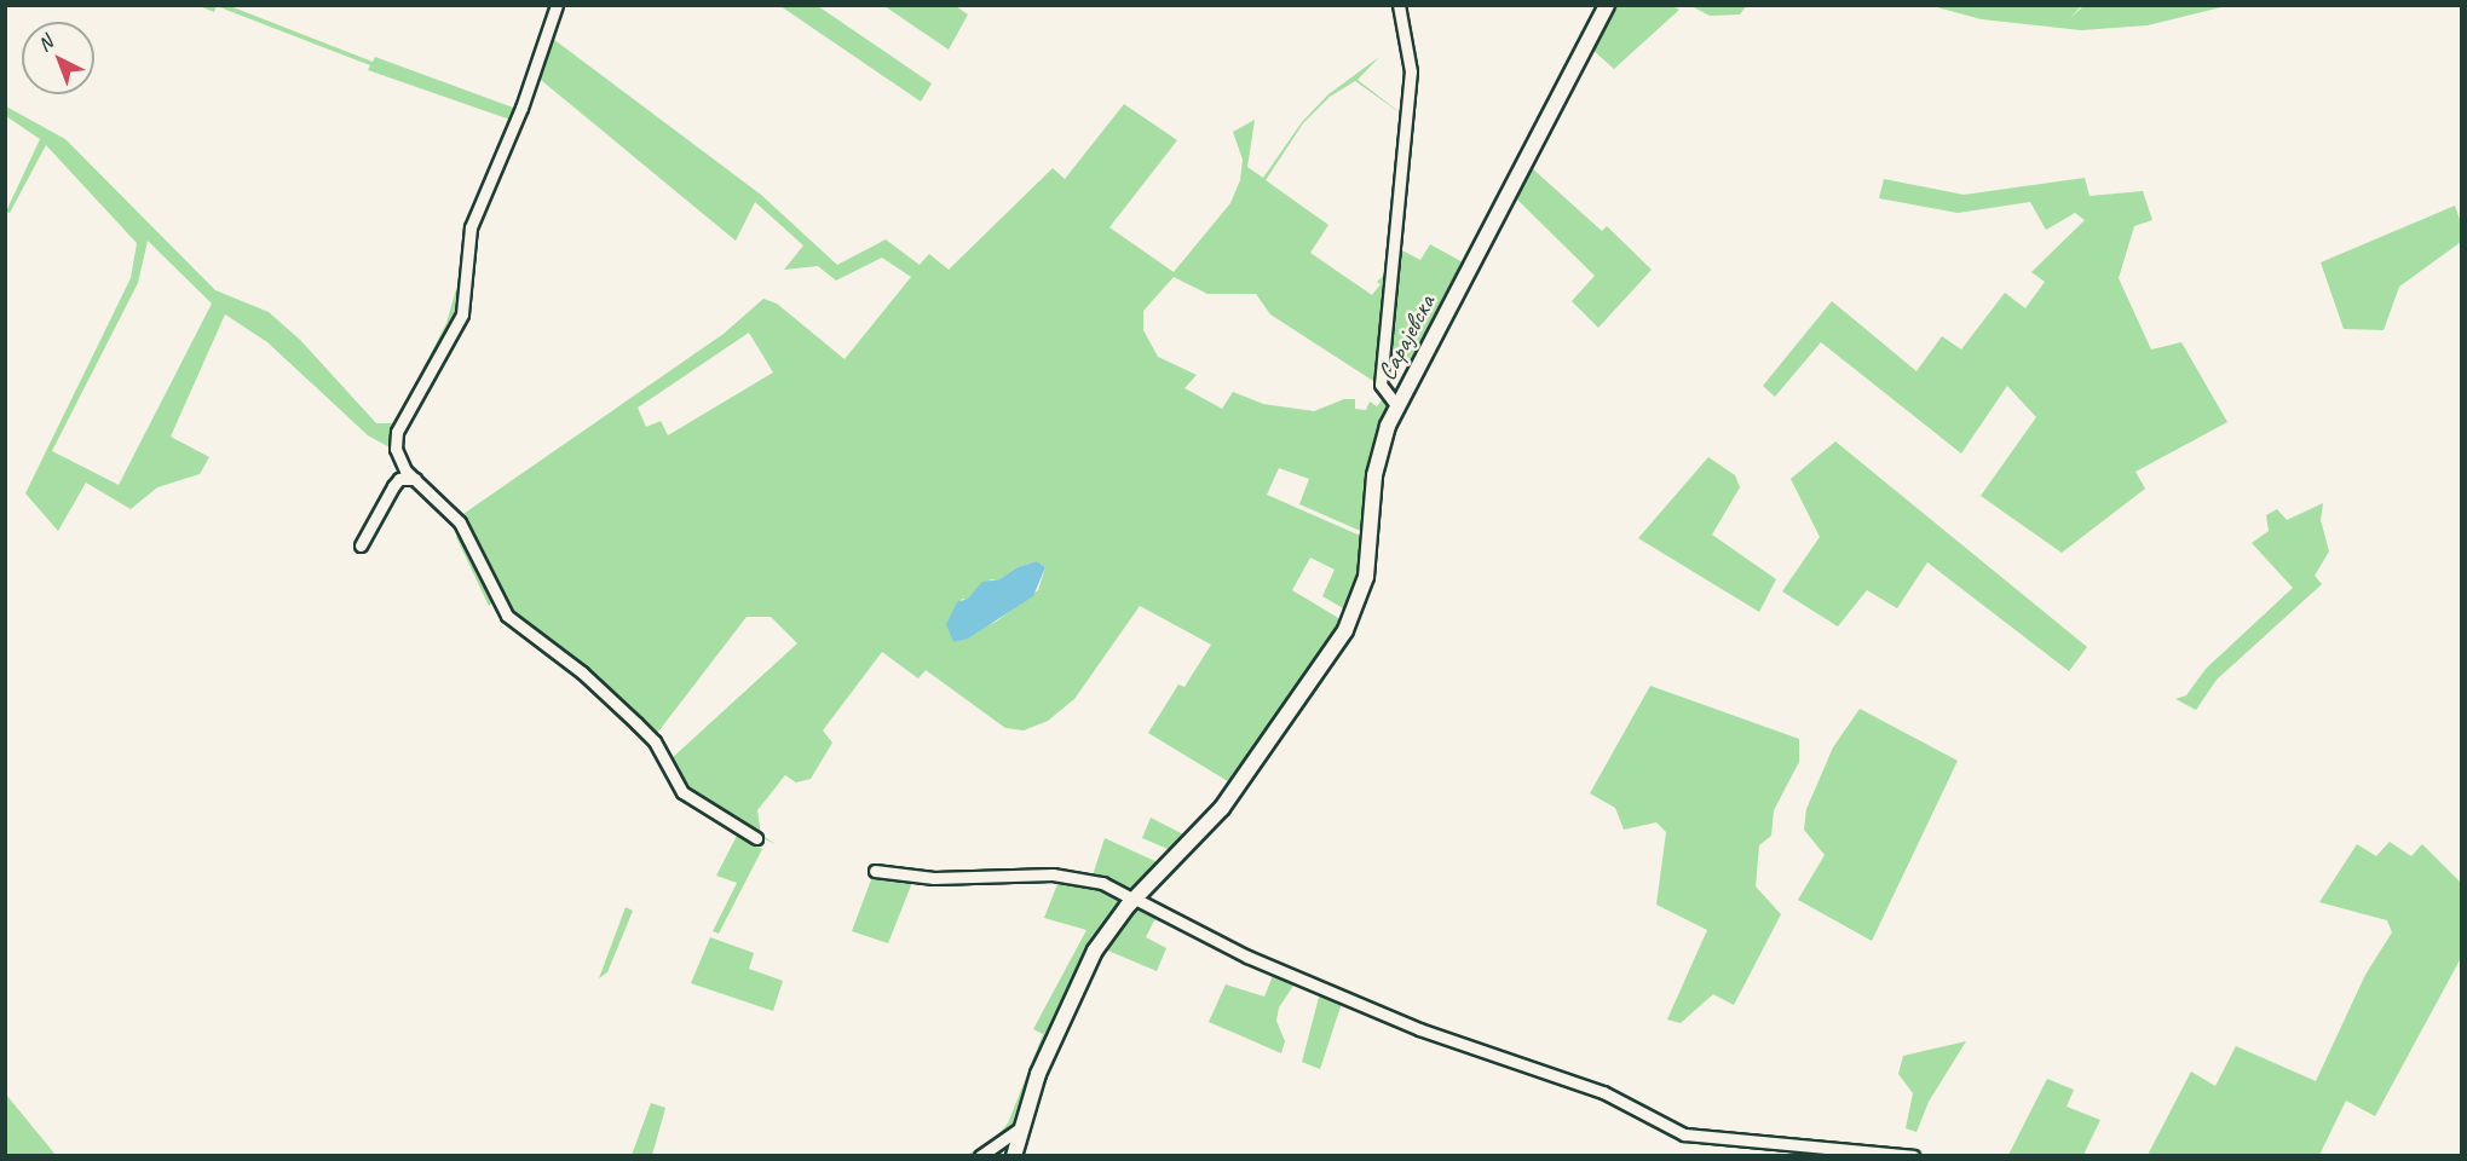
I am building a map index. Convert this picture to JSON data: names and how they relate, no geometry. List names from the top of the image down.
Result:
{
  "streets": {
    "main road": ["Сарајевска"]
  },
  "north": "top left"
}
